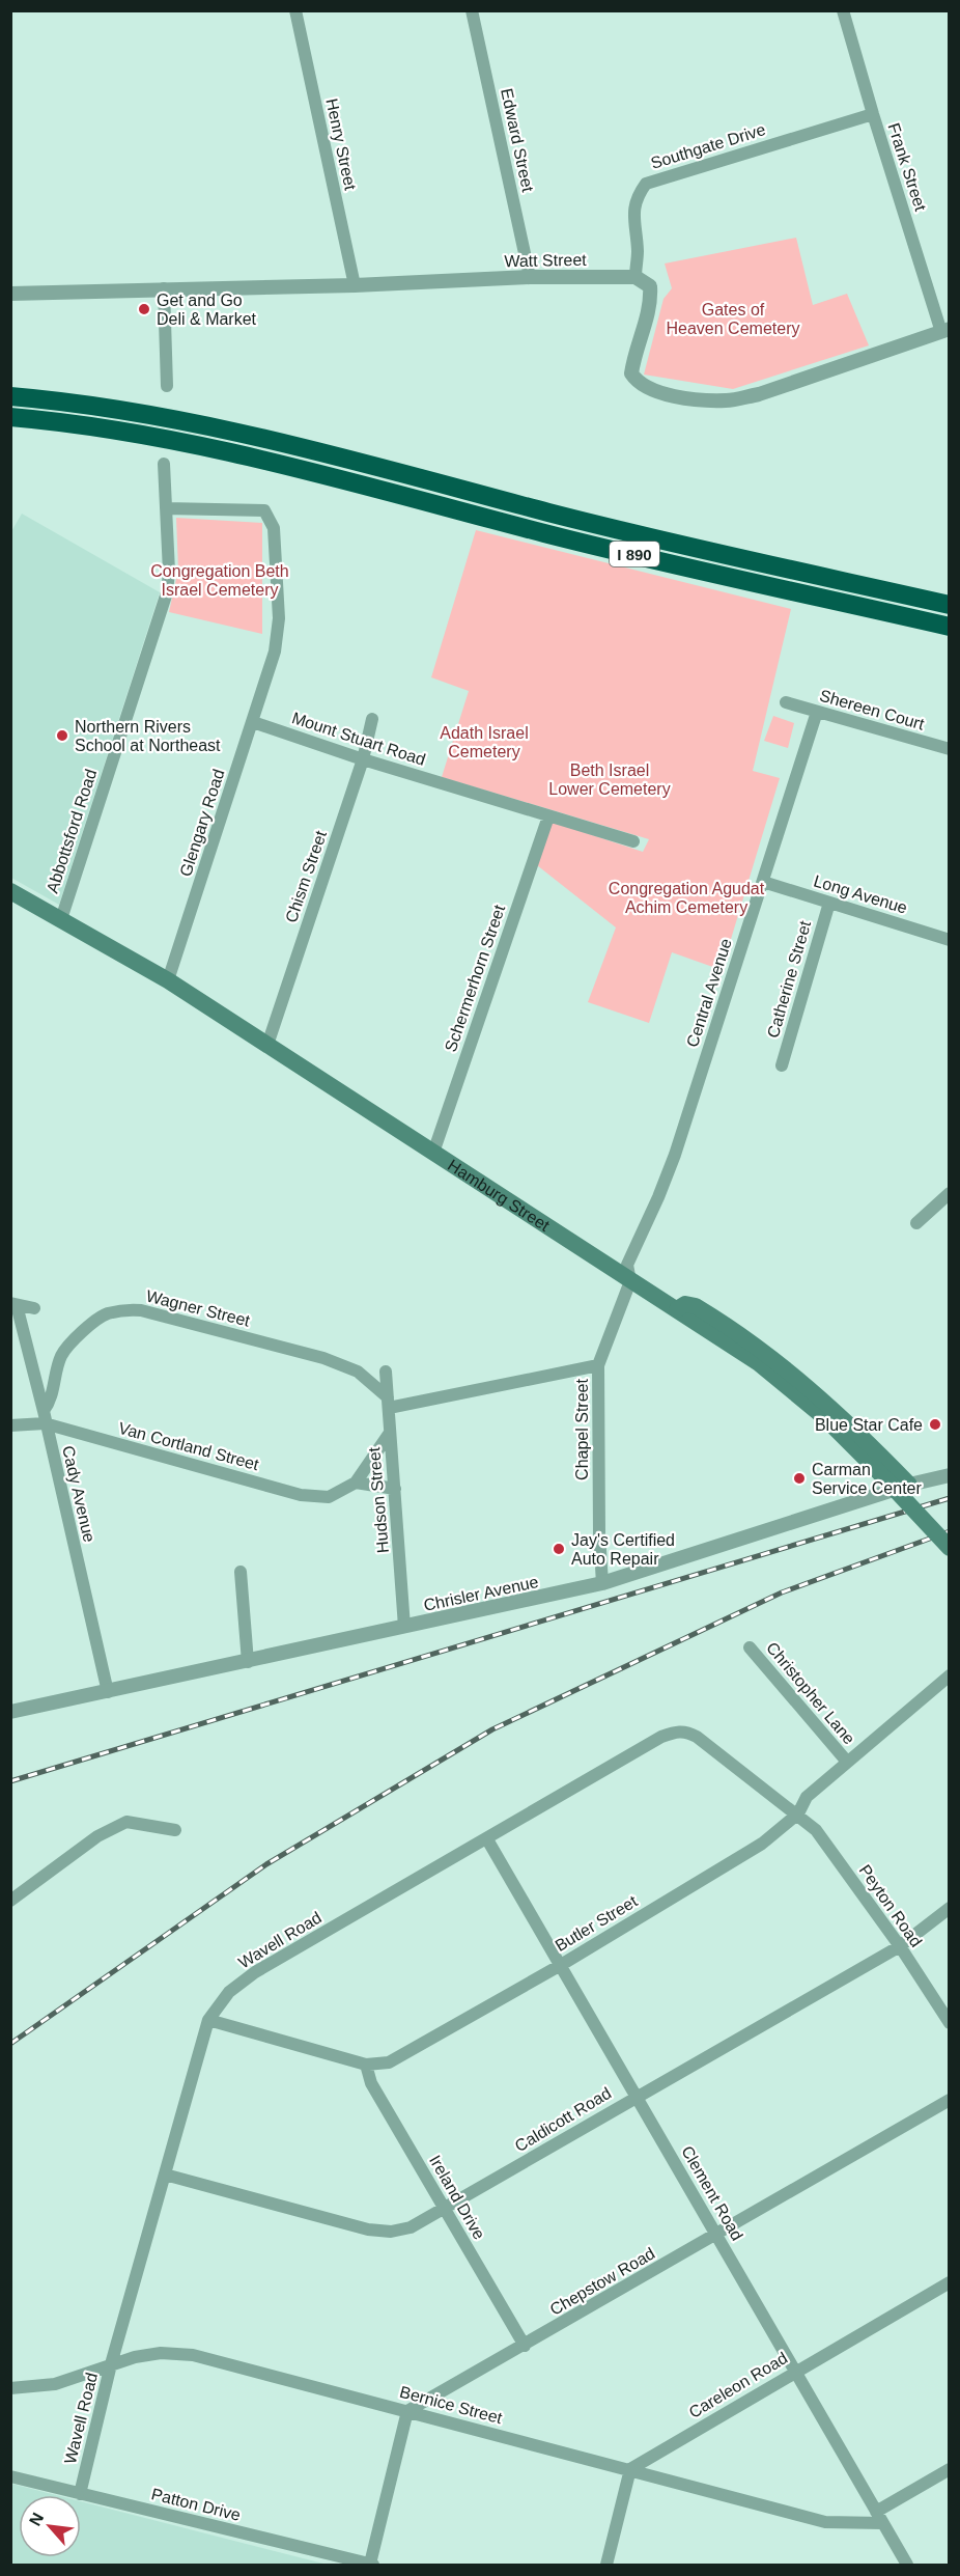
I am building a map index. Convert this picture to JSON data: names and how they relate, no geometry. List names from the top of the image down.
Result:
{
  "streets": {
    "highway": ["I 890"],
    "main road": ["Hamburg Street"],
    "street": [
      "Edward Street",
      "Henry Street",
      "Southgate Drive",
      "Frank Street",
      "Watt Street",
      "Shereen Court",
      "Mount Stuart Road",
      "Glengary Road",
      "Abbottsford Road",
      "Chism Street",
      "Long Avenue",
      "Schermerhorn Street",
      "Catherine Street",
      "Central Avenue",
      "Wagner Street",
      "Chapel Street",
      "Van Cortland Street",
      "Cady Avenue",
      "Hudson Street",
      "Chrisler Avenue",
      "Christopher Lane",
      "Peyton Road",
      "Butler Street",
      "Wavell Road",
      "Caldicott Road",
      "Clement Road",
      "Ireland Drive",
      "Chepstow Road",
      "Careleon Road",
      "Bernice Street",
      "Patton Drive"
    ]
  },
  "crossings": [
    ["Edward Street", "Watt Street"],
    ["Henry Street", "Watt Street"],
    ["Southgate Drive", "Frank Street"],
    ["Southgate Drive", "Watt Street"],
    ["Shereen Court", "Central Avenue"],
    ["Mount Stuart Road", "Glengary Road"],
    ["Mount Stuart Road", "Chism Street"],
    ["Mount Stuart Road", "Schermerhorn Street"],
    ["Glengary Road", "Abbottsford Road"],
    ["Glengary Road", "Hamburg Street"],
    ["Abbottsford Road", "Hamburg Street"],
    ["Chism Street", "Hamburg Street"],
    ["Long Avenue", "Catherine Street"],
    ["Long Avenue", "Central Avenue"],
    ["Schermerhorn Street", "Hamburg Street"],
    ["Central Avenue", "Hamburg Street"],
    ["Central Avenue", "Chapel Street"],
    ["Hamburg Street", "Chapel Street"],
    ["Wagner Street", "Van Cortland Street"],
    ["Wagner Street", "Cady Avenue"],
    ["Wagner Street", "Hudson Street"],
    ["Chapel Street", "Chrisler Avenue"],
    ["Van Cortland Street", "Cady Avenue"],
    ["Van Cortland Street", "Hudson Street"],
    ["Cady Avenue", "Chrisler Avenue"],
    ["Hudson Street", "Chrisler Avenue"],
    ["Christopher Lane", "Butler Street"],
    ["Peyton Road", "Butler Street"],
    ["Peyton Road", "Wavell Road"],
    ["Peyton Road", "Caldicott Road"],
    ["Butler Street", "Wavell Road"],
    ["Butler Street", "Clement Road"],
    ["Butler Street", "Ireland Drive"],
    ["Wavell Road", "Caldicott Road"],
    ["Wavell Road", "Clement Road"],
    ["Wavell Road", "Bernice Street"],
    ["Wavell Road", "Patton Drive"],
    ["Caldicott Road", "Clement Road"],
    ["Caldicott Road", "Ireland Drive"],
    ["Clement Road", "Chepstow Road"],
    ["Clement Road", "Careleon Road"],
    ["Clement Road", "Bernice Street"],
    ["Ireland Drive", "Chepstow Road"],
    ["Chepstow Road", "Bernice Street"],
    ["Careleon Road", "Bernice Street"]
  ],
  "parks": [
    "Gates of Heaven Cemetery",
    "Congregation Beth Israel Cemetery",
    "Adath Israel Cemetery",
    "Beth Israel Lower Cemetery",
    "Congregation Agudat Achim Cemetery"
  ],
  "places": [
    "Get and Go Deli & Market",
    "Northern Rivers School at Northeast",
    "Blue Star Cafe",
    "Carman Service Center",
    "Jay's Certified Auto Repair"
  ],
  "north": "top left"
}
